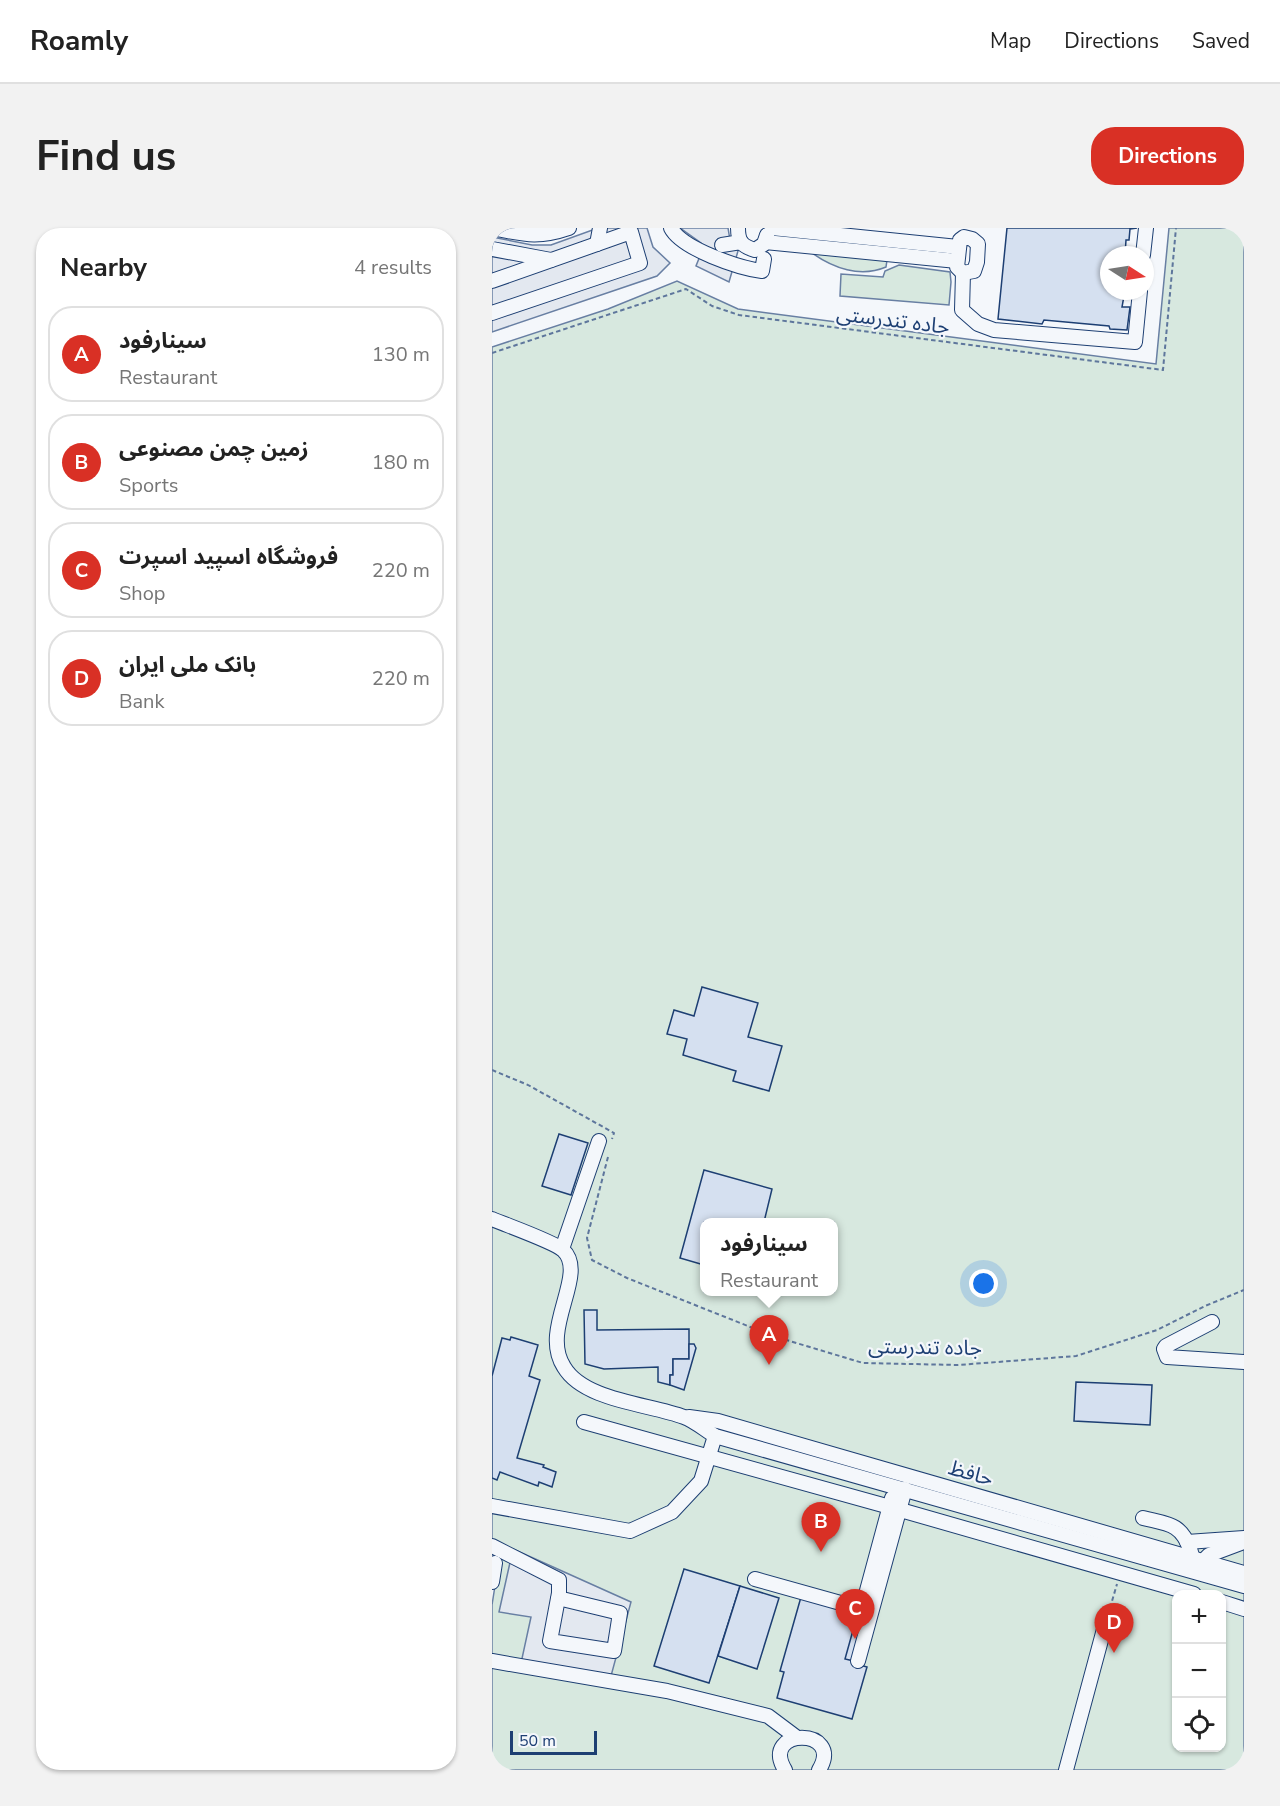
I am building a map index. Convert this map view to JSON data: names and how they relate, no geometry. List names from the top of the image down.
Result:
{
  "streets": {
    "street": ["حافظ"],
    "path": ["جاده تندرستی"]
  },
  "scale_bar": "50 m",
  "north": "right",
  "page": {
    "header": "Roamly",
    "nav": ["Map", "Directions", "Saved"],
    "buttons": "Directions",
    "title": "Find us",
    "heading": ["Nearby", "4 results"],
    "list": [
      {
        "mark": "A",
        "name": "سینارفود",
        "note": "Restaurant",
        "value": "130 m"
      },
      {
        "mark": "B",
        "name": "زمین چمن مصنوعی",
        "note": "Sports",
        "value": "180 m"
      },
      {
        "mark": "C",
        "name": "فروشگاه اسپید اسپرت",
        "note": "Shop",
        "value": "220 m"
      },
      {
        "mark": "D",
        "name": "بانک ملی ایران",
        "note": "Bank",
        "value": "220 m"
      }
    ],
    "popup": ["سینارفود", "Restaurant"],
    "pins": [
      "A",
      "B",
      "C",
      "D"
    ],
    "map_buttons": ["+", "−"],
    "scale": "50 m"
  }
}
